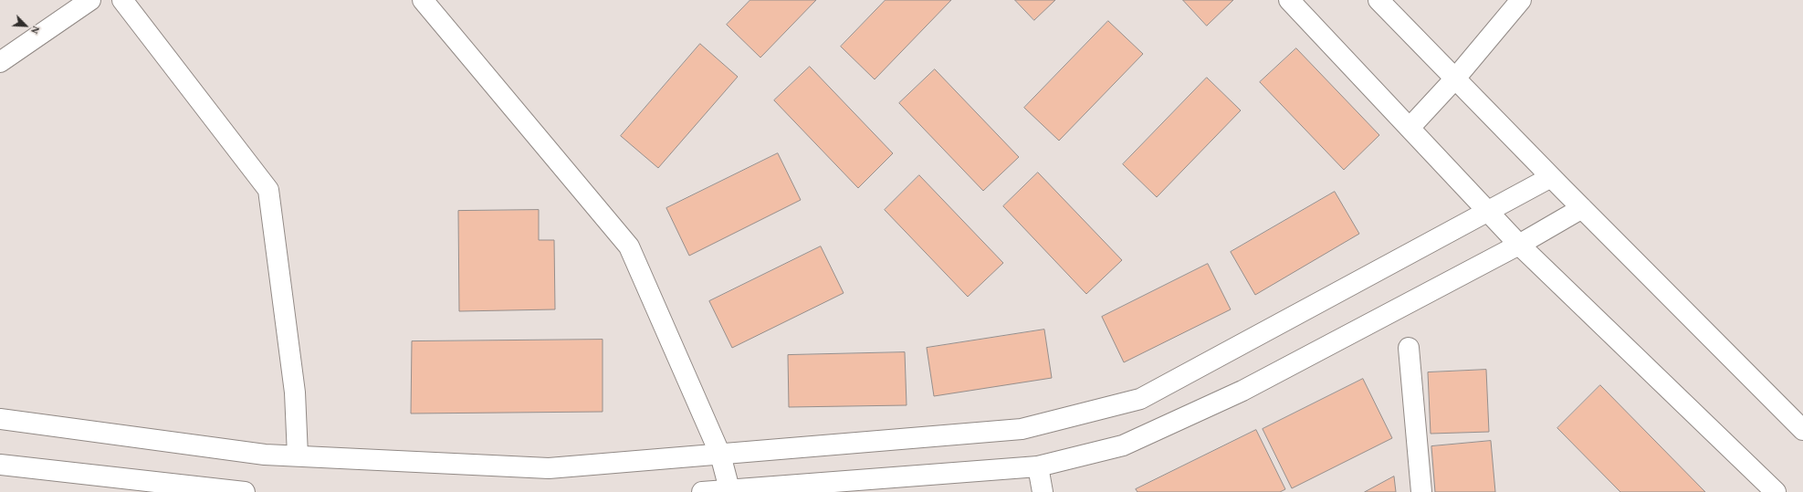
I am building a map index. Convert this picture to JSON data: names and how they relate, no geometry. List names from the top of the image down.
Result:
{
  "north": "bottom right"
}
